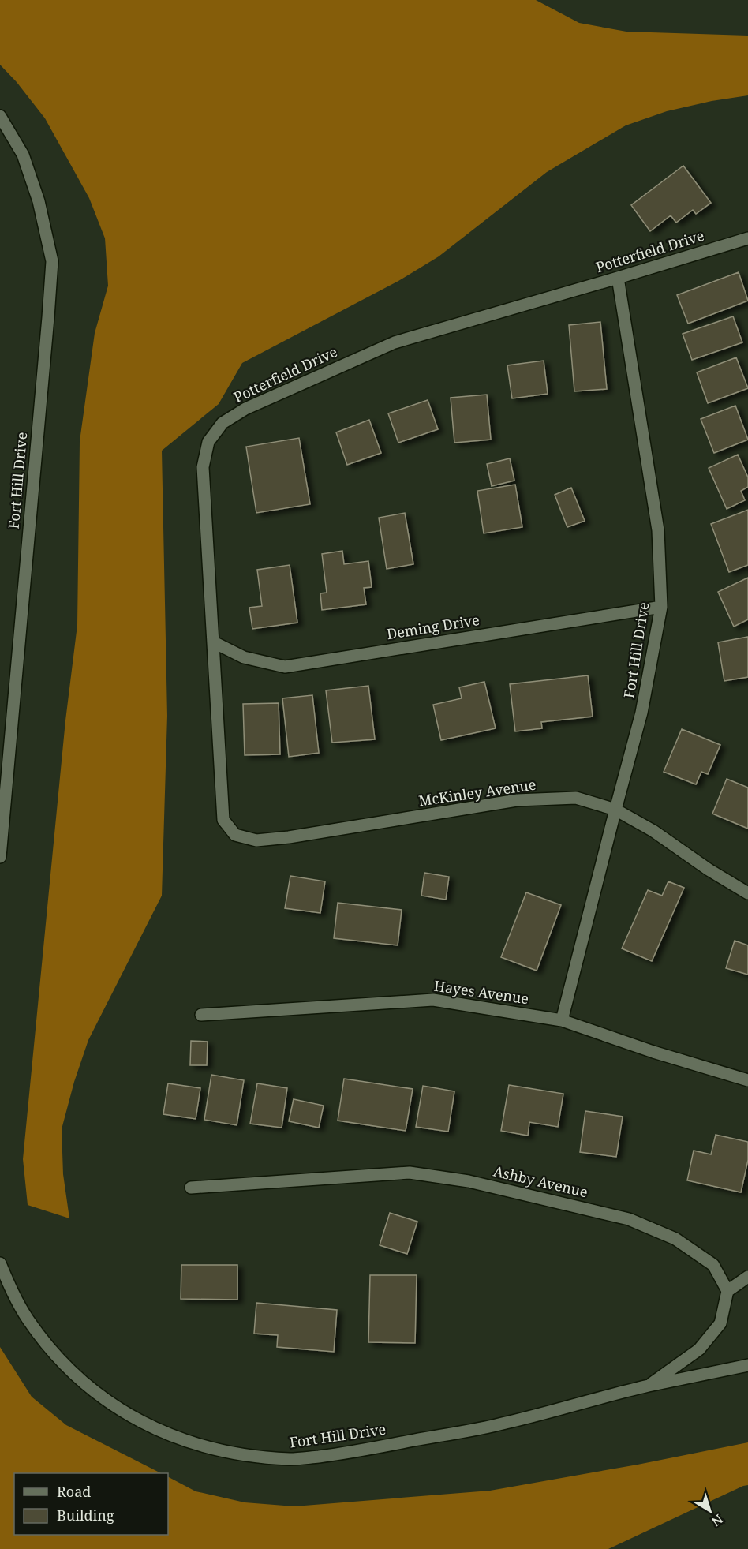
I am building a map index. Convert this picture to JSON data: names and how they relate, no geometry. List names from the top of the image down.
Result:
{
  "streets": {
    "street": [
      "Potterfield Drive",
      "Fort Hill Drive",
      "Deming Drive",
      "McKinley Avenue",
      "Hayes Avenue",
      "Ashby Avenue"
    ]
  },
  "crossings": [
    ["Potterfield Drive", "Fort Hill Drive"],
    ["Potterfield Drive", "Deming Drive"],
    ["Potterfield Drive", "McKinley Avenue"],
    ["Fort Hill Drive", "Deming Drive"],
    ["Fort Hill Drive", "McKinley Avenue"],
    ["Fort Hill Drive", "Hayes Avenue"]
  ],
  "legend": ["Road", "Building"],
  "north": "bottom right"
}
